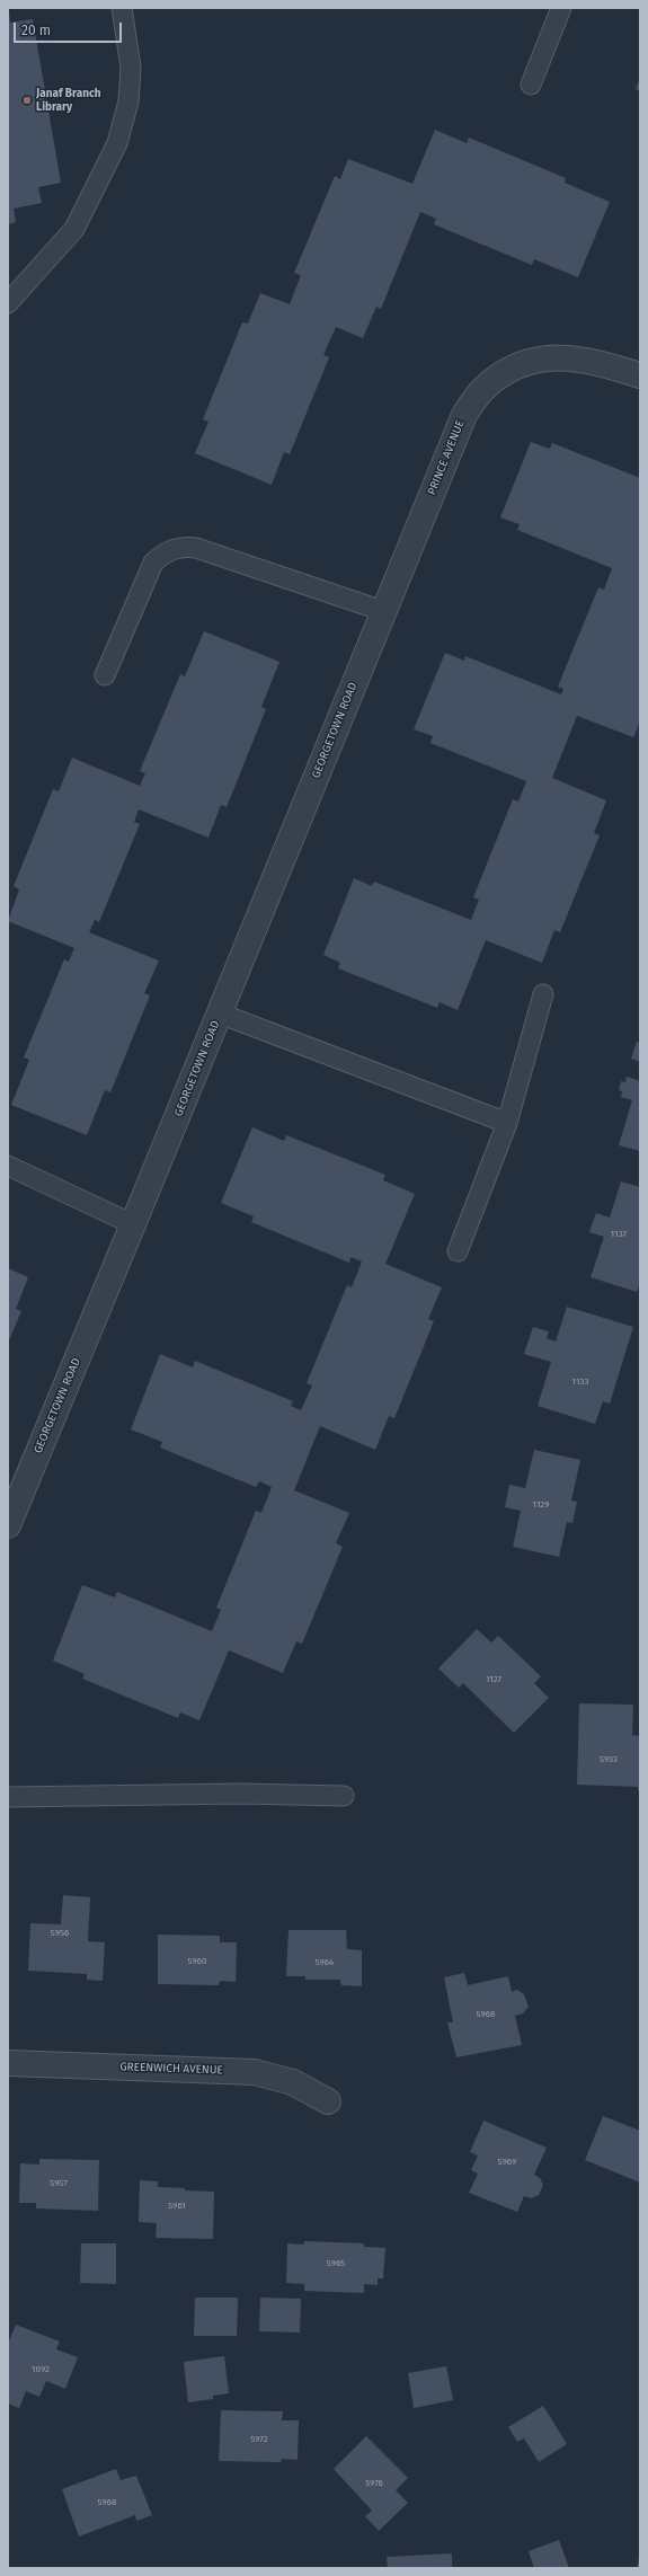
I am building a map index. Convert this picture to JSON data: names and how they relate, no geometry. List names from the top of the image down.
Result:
{
  "streets": {
    "street": ["PRINCE AVENUE", "GEORGETOWN ROAD", "GREENWICH AVENUE"]
  },
  "crossings": [
    ["PRINCE AVENUE", "GEORGETOWN ROAD"]
  ],
  "places": ["Janaf Branch Library"],
  "house_numbers": [
    "1137",
    "1133",
    "1129",
    "1127",
    "5933",
    "5956",
    "5960",
    "5964",
    "5968",
    "5969",
    "5957",
    "5961",
    "5965",
    "1092",
    "5972",
    "5976",
    "5968"
  ],
  "scale_bar": "20 m"
}
